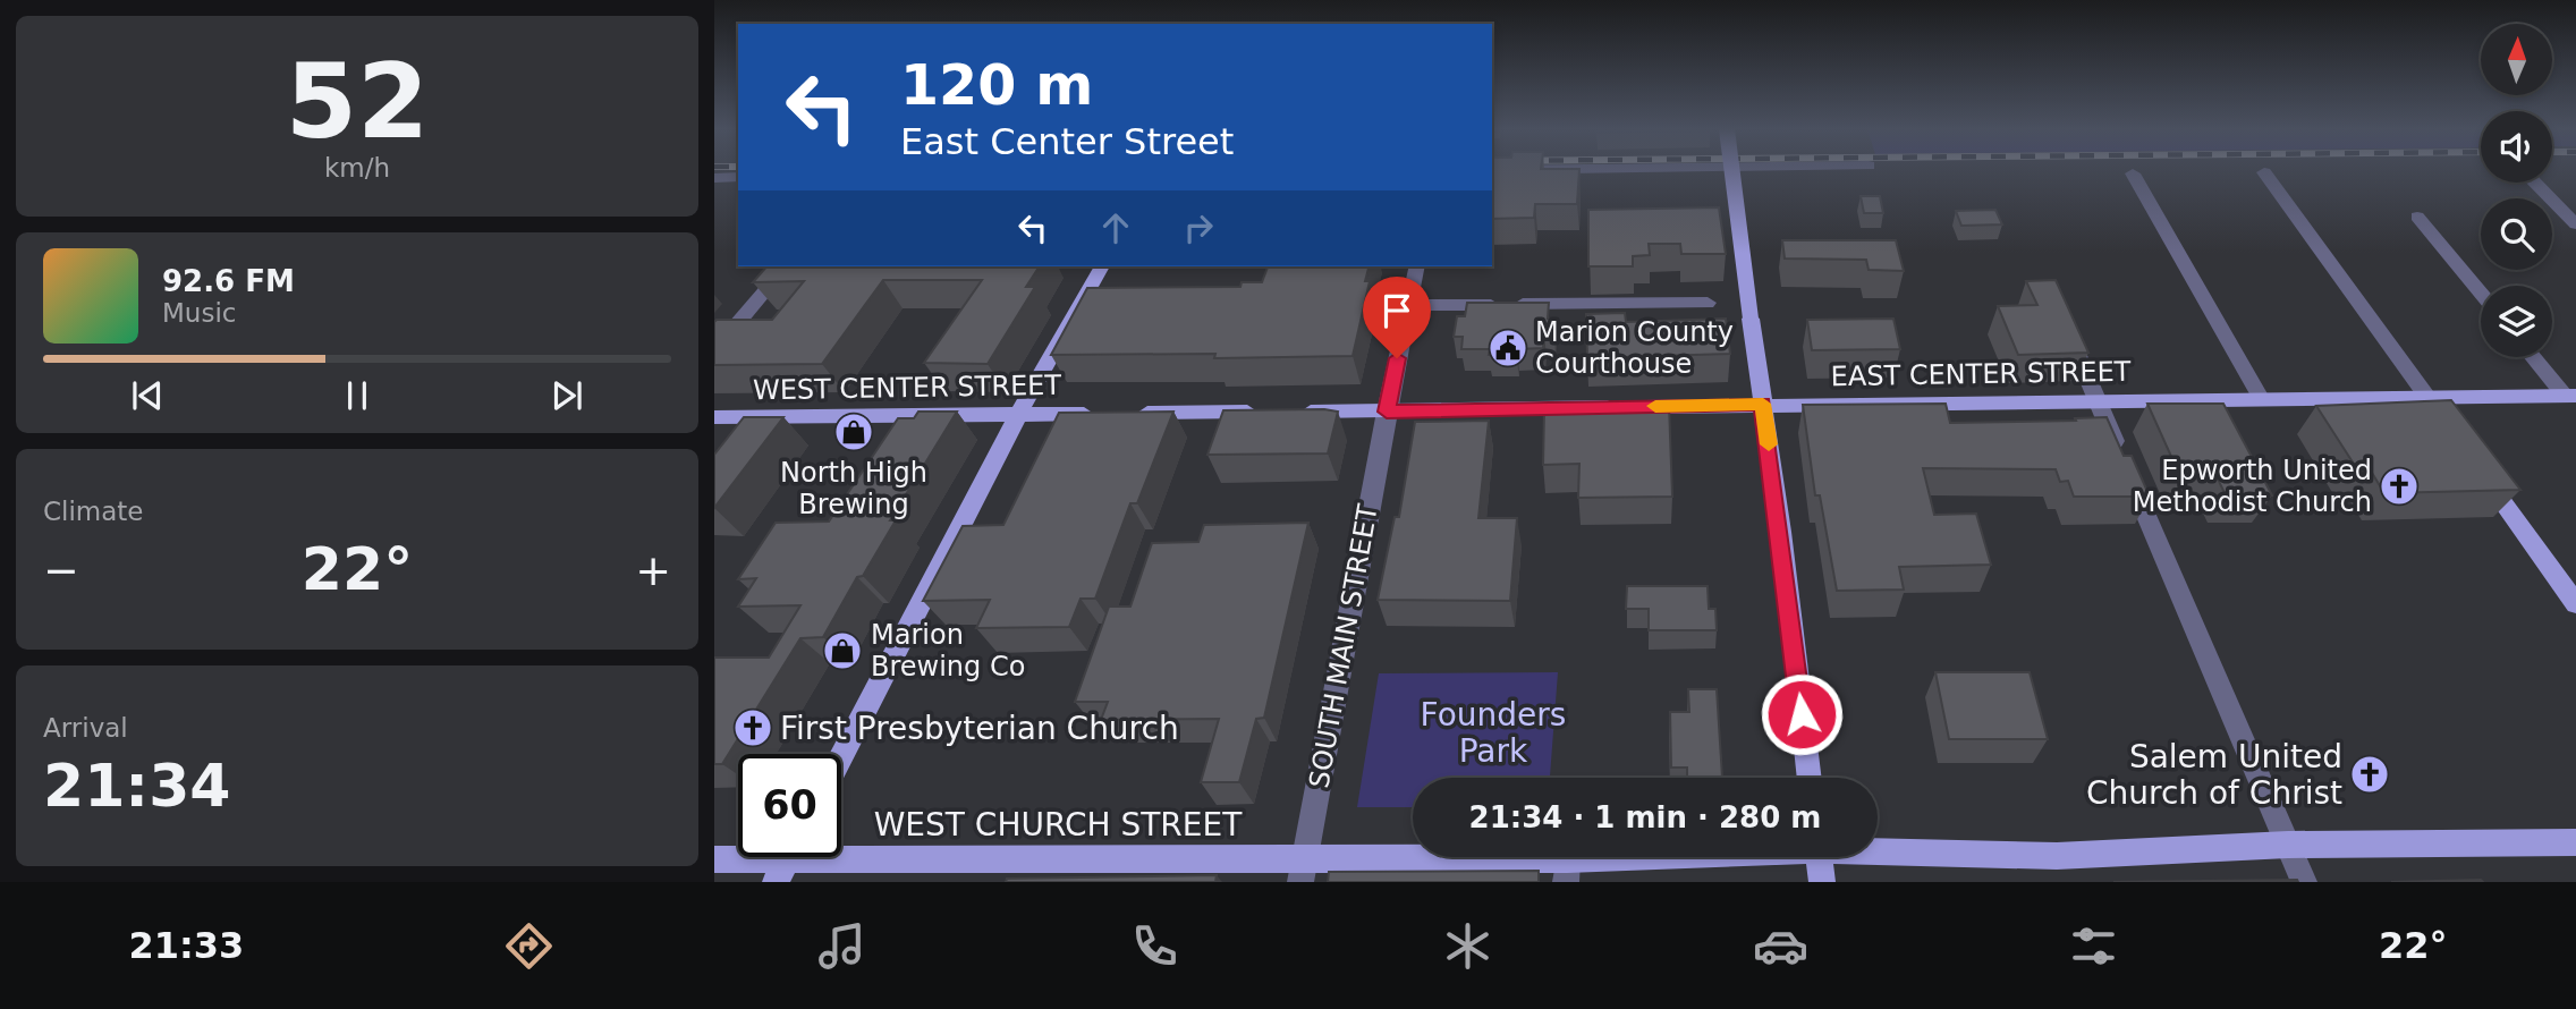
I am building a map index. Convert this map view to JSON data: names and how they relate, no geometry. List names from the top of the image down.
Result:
{
  "streets": {
    "main road": ["EAST CENTER STREET", "WEST CENTER STREET", "WEST CHURCH STREET"],
    "street": ["SOUTH MAIN STREET"]
  },
  "crossings": [
    ["EAST CENTER STREET", "SOUTH MAIN STREET"],
    ["SOUTH MAIN STREET", "WEST CHURCH STREET"]
  ],
  "parks": ["Founders Park"],
  "places": {
    "public building": ["Marion County Courthouse"],
    "shop": ["North High Brewing", "Marion Brewing Co"],
    "church": ["Epworth United Methodist Church", "First Presbyterian Church", "Salem United Church of Christ"]
  },
  "north": "top",
  "page": {
    "tile": [
      ["52", "km/h"],
      "Climate",
      ["Arrival", "21:34"]
    ],
    "turn": ["120 m", "East Center Street"],
    "song": ["92.6 FM", "Music"],
    "heat": ["−", "22°", "+"],
    "limit": "60",
    "trip": "21:34 · 1 min · 280 m",
    "tabs": ["21:33", "22°"]
  }
}
